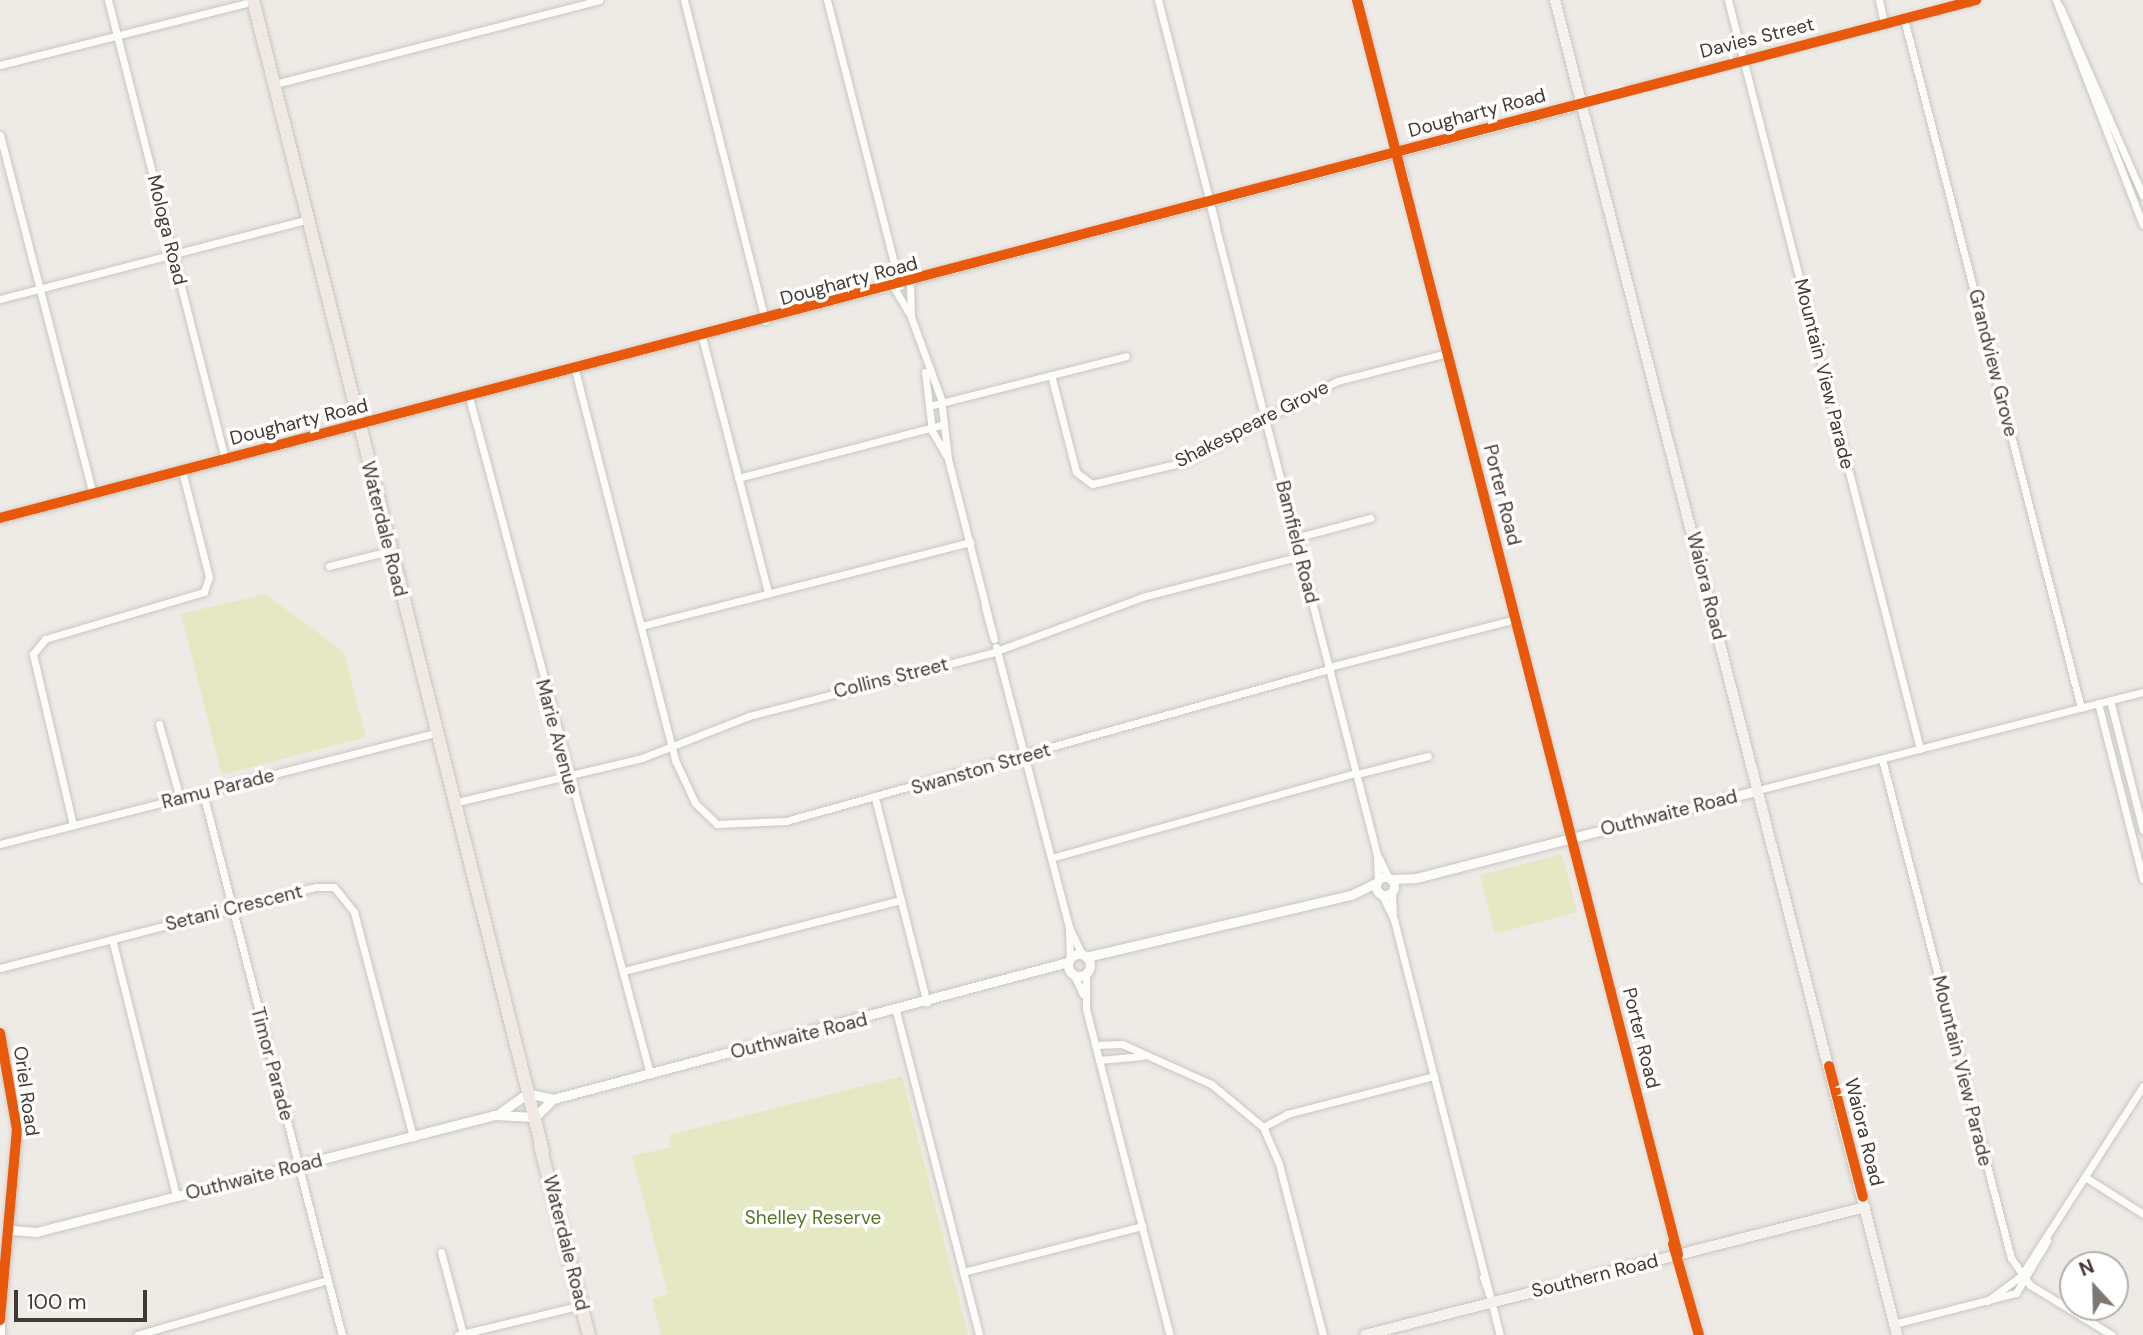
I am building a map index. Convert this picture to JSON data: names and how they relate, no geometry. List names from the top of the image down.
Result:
{
  "streets": {
    "main road": ["Waterdale Road", "Waiora Road", "Southern Road"],
    "street": [
      "Davies Street",
      "Dougharty Road",
      "Mologa Road",
      "Grandview Grove",
      "Mountain View Parade",
      "Shakespeare Grove",
      "Porter Road",
      "Bamfield Road",
      "Collins Street",
      "Marie Avenue",
      "Swanston Street",
      "Ramu Parade",
      "Outhwaite Road",
      "Setani Crescent",
      "Timor Parade",
      "Oriel Road"
    ]
  },
  "crossings": [
    ["Davies Street", "Grandview Grove"],
    ["Davies Street", "Mountain View Parade"],
    ["Dougharty Road", "Mologa Road"],
    ["Dougharty Road", "Porter Road"],
    ["Dougharty Road", "Waterdale Road"],
    ["Dougharty Road", "Bamfield Road"],
    ["Dougharty Road", "Waiora Road"],
    ["Dougharty Road", "Marie Avenue"],
    ["Dougharty Road", "Swanston Street"],
    ["Shakespeare Grove", "Porter Road"],
    ["Shakespeare Grove", "Bamfield Road"],
    ["Porter Road", "Swanston Street"],
    ["Porter Road", "Outhwaite Road"],
    ["Porter Road", "Southern Road"],
    ["Waterdale Road", "Collins Street"],
    ["Waterdale Road", "Ramu Parade"],
    ["Waterdale Road", "Outhwaite Road"],
    ["Bamfield Road", "Collins Street"],
    ["Bamfield Road", "Swanston Street"],
    ["Bamfield Road", "Outhwaite Road"],
    ["Waiora Road", "Outhwaite Road"],
    ["Waiora Road", "Southern Road"],
    ["Collins Street", "Marie Avenue"],
    ["Collins Street", "Swanston Street"],
    ["Marie Avenue", "Outhwaite Road"],
    ["Ramu Parade", "Timor Parade"],
    ["Outhwaite Road", "Setani Crescent"],
    ["Outhwaite Road", "Timor Parade"],
    ["Outhwaite Road", "Oriel Road"],
    ["Setani Crescent", "Timor Parade"]
  ],
  "parks": ["Shelley Reserve"],
  "scale_bar": "100 m",
  "north": "top"
}
